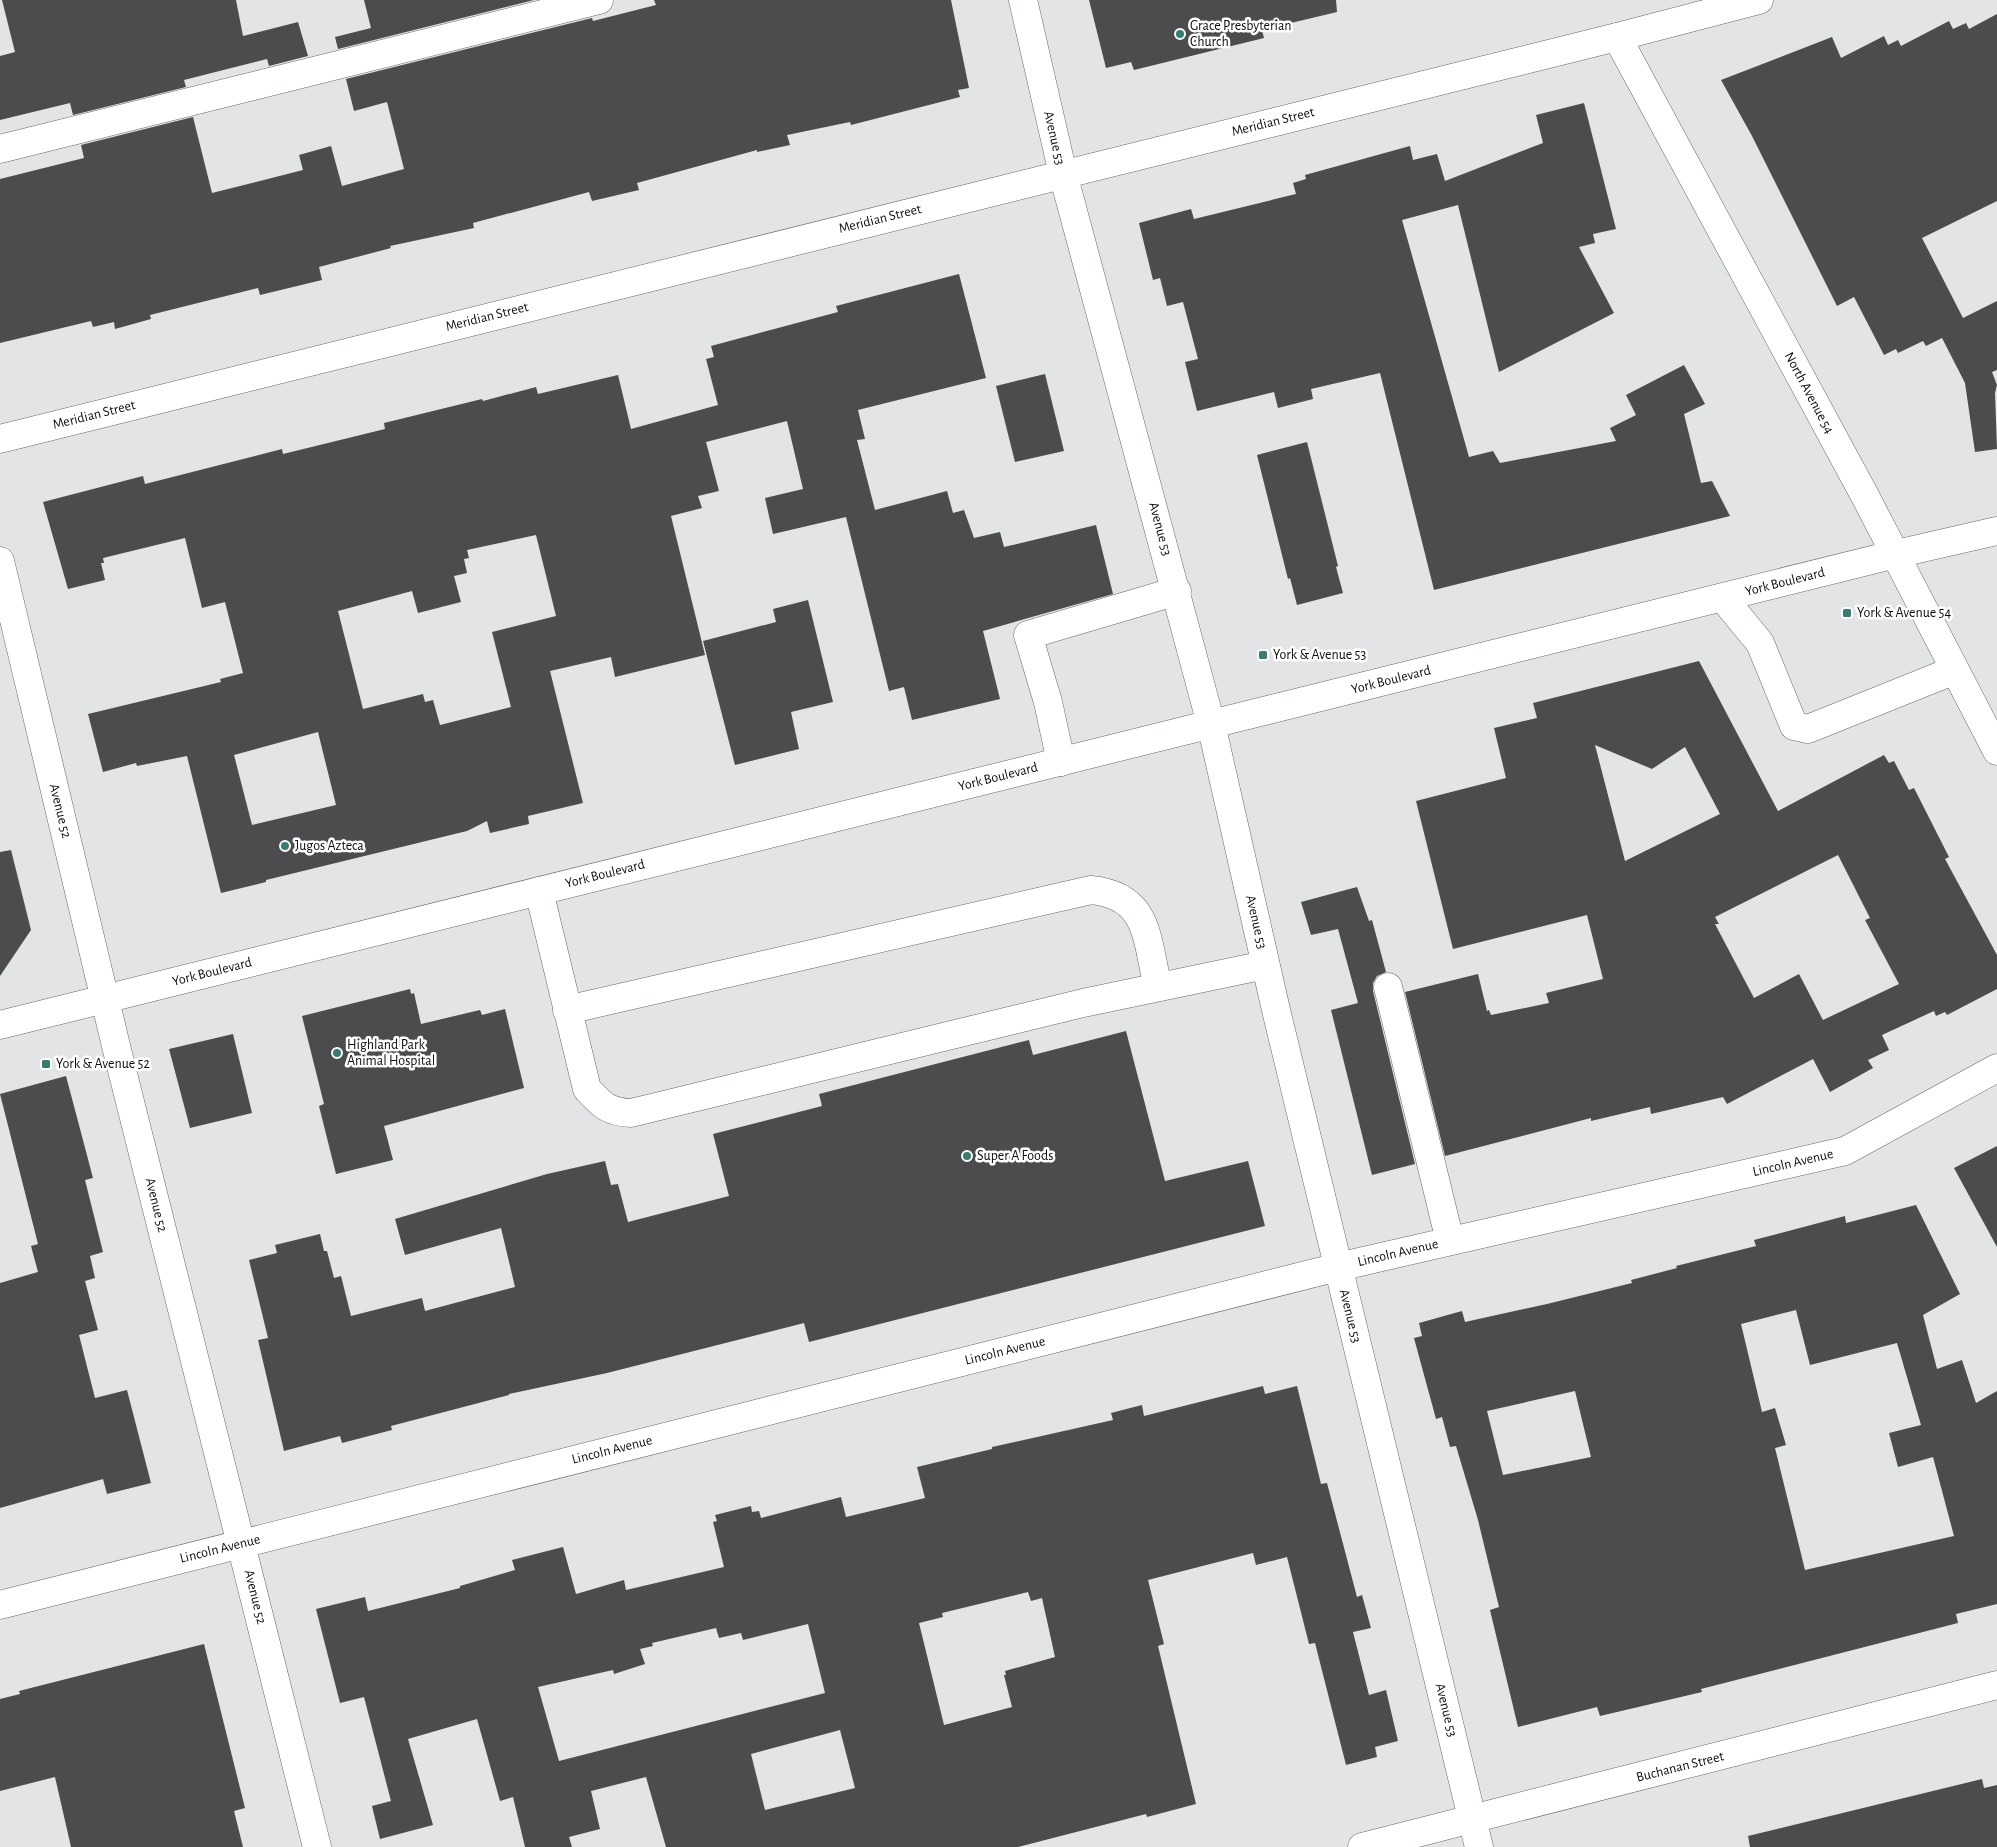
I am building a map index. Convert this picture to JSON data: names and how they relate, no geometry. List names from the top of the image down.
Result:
{
  "streets": {
    "street": [
      "Meridian Street",
      "Avenue 53",
      "North Avenue 54",
      "York Boulevard",
      "Avenue 52",
      "Lincoln Avenue",
      "Buchanan Street"
    ]
  },
  "crossings": [
    ["Meridian Street", "Avenue 53"],
    ["Meridian Street", "North Avenue 54"],
    ["Avenue 53", "York Boulevard"],
    ["Avenue 53", "Lincoln Avenue"],
    ["Avenue 53", "Buchanan Street"],
    ["North Avenue 54", "York Boulevard"],
    ["York Boulevard", "Avenue 52"],
    ["Avenue 52", "Lincoln Avenue"]
  ],
  "places": {
    "other": [
      "Grace Presbyterian Church",
      "Jugos Azteca",
      "Highland Park Animal Hospital",
      "Super A Foods"
    ],
    "transit": ["York & Avenue 54", "York & Avenue 53", "York & Avenue 52"]
  }
}
